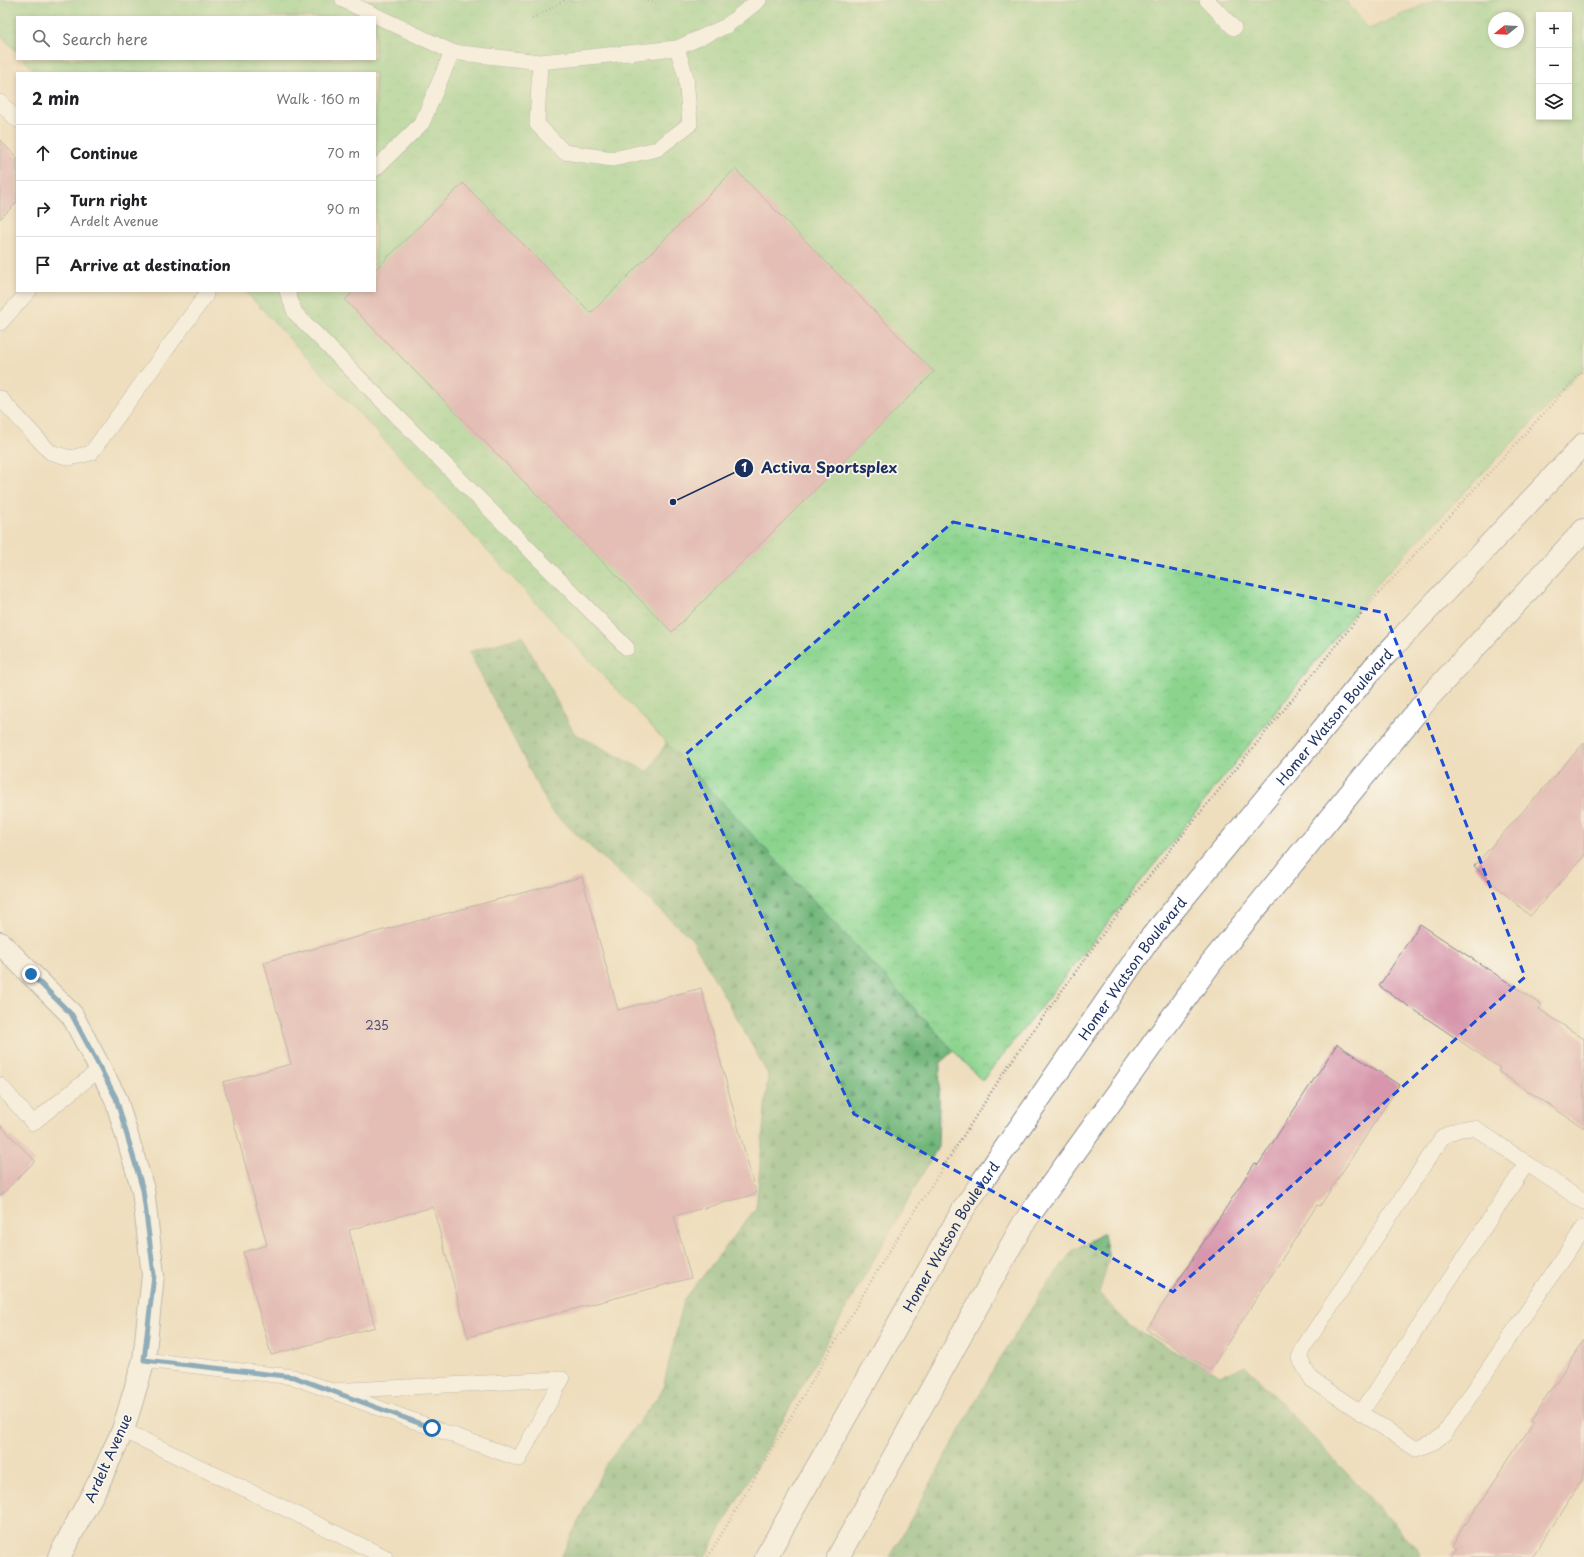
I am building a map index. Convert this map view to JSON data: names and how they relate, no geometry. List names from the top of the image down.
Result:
{
  "streets": {
    "main road": ["Homer Watson Boulevard", "Ardelt Avenue"]
  },
  "places": ["Activa Sportsplex"],
  "house_numbers": ["235"],
  "north": "left",
  "page": {
    "map_buttons": ["+", "−"],
    "search": "Search here",
    "heading": ["2 min", "Walk · 160 m"],
    "list": [
      ["Continue", "70 m"],
      ["Turn right", "Ardelt Avenue", "90 m"],
      "Arrive at destination"
    ]
  }
}
